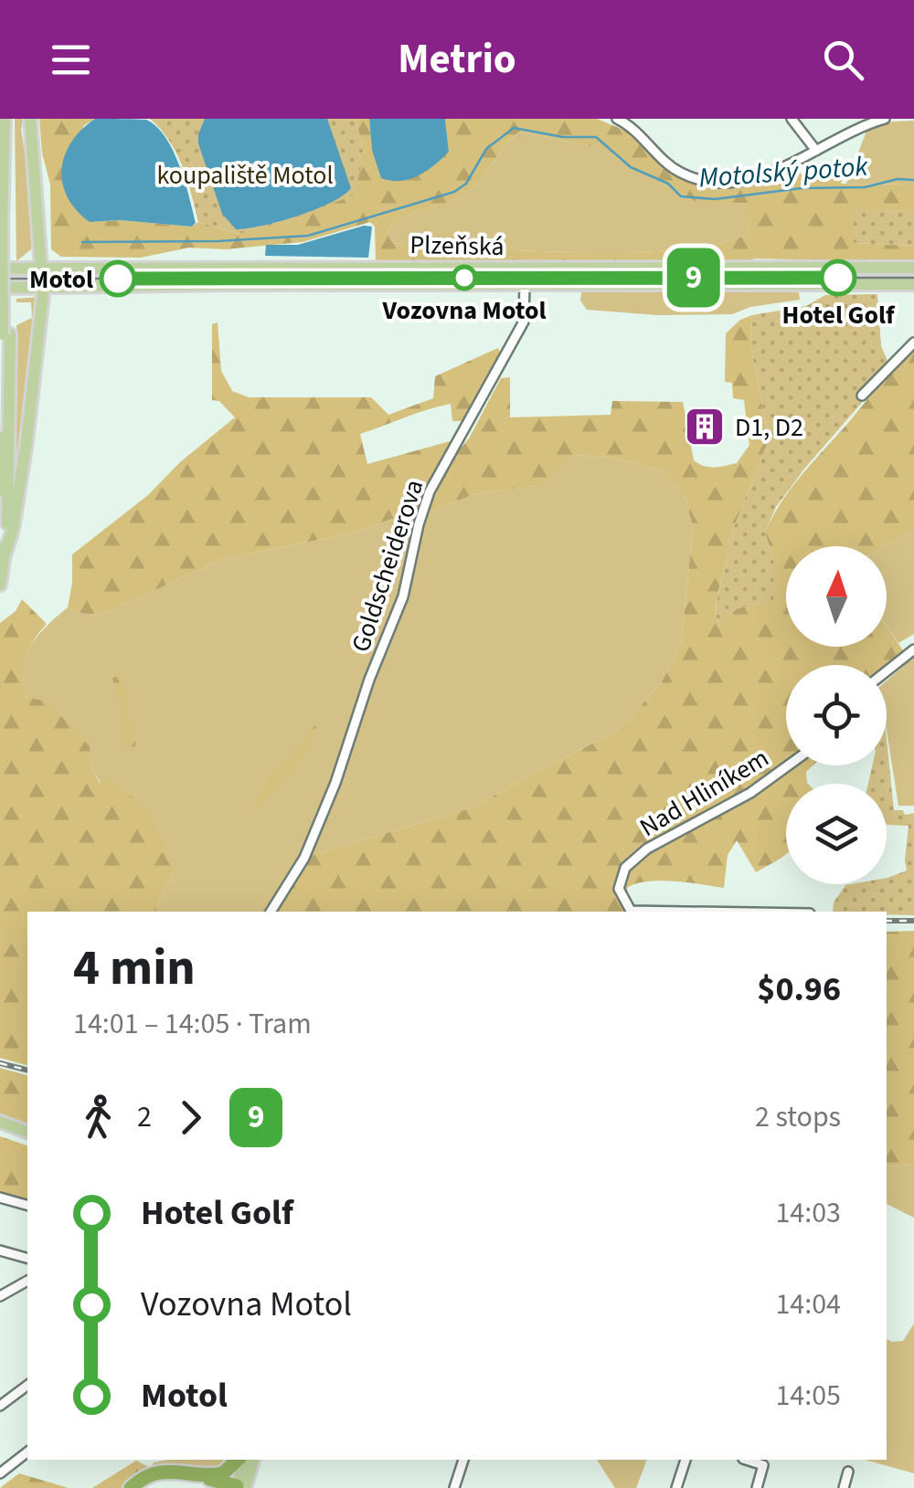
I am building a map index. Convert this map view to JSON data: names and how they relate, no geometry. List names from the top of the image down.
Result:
{
  "streets": {
    "main road": ["Plzeňská"],
    "street": ["Goldscheiderova", "Nad Hliníkem"]
  },
  "crossings": [
    ["Plzeňská", "Goldscheiderova"]
  ],
  "water": ["Motolský potok"],
  "parks": ["koupaliště Motol"],
  "places": {
    "other": ["Vozovna Motol", "Hotel Golf", "Motol"],
    "building": ["D1, D2"]
  },
  "lines": ["tram line 9"],
  "north": "top",
  "page": {
    "header": "Metrio",
    "on_map": "9",
    "heading": ["4 min", "14:01 – 14:05 · Tram", "$0.96"],
    "legs": ["2", "9", "2 stops"],
    "list": [
      {
        "name": "Hotel Golf",
        "value": "14:03"
      },
      {
        "name": "Vozovna Motol",
        "value": "14:04"
      },
      {
        "name": "Motol",
        "value": "14:05"
      }
    ]
  }
}
